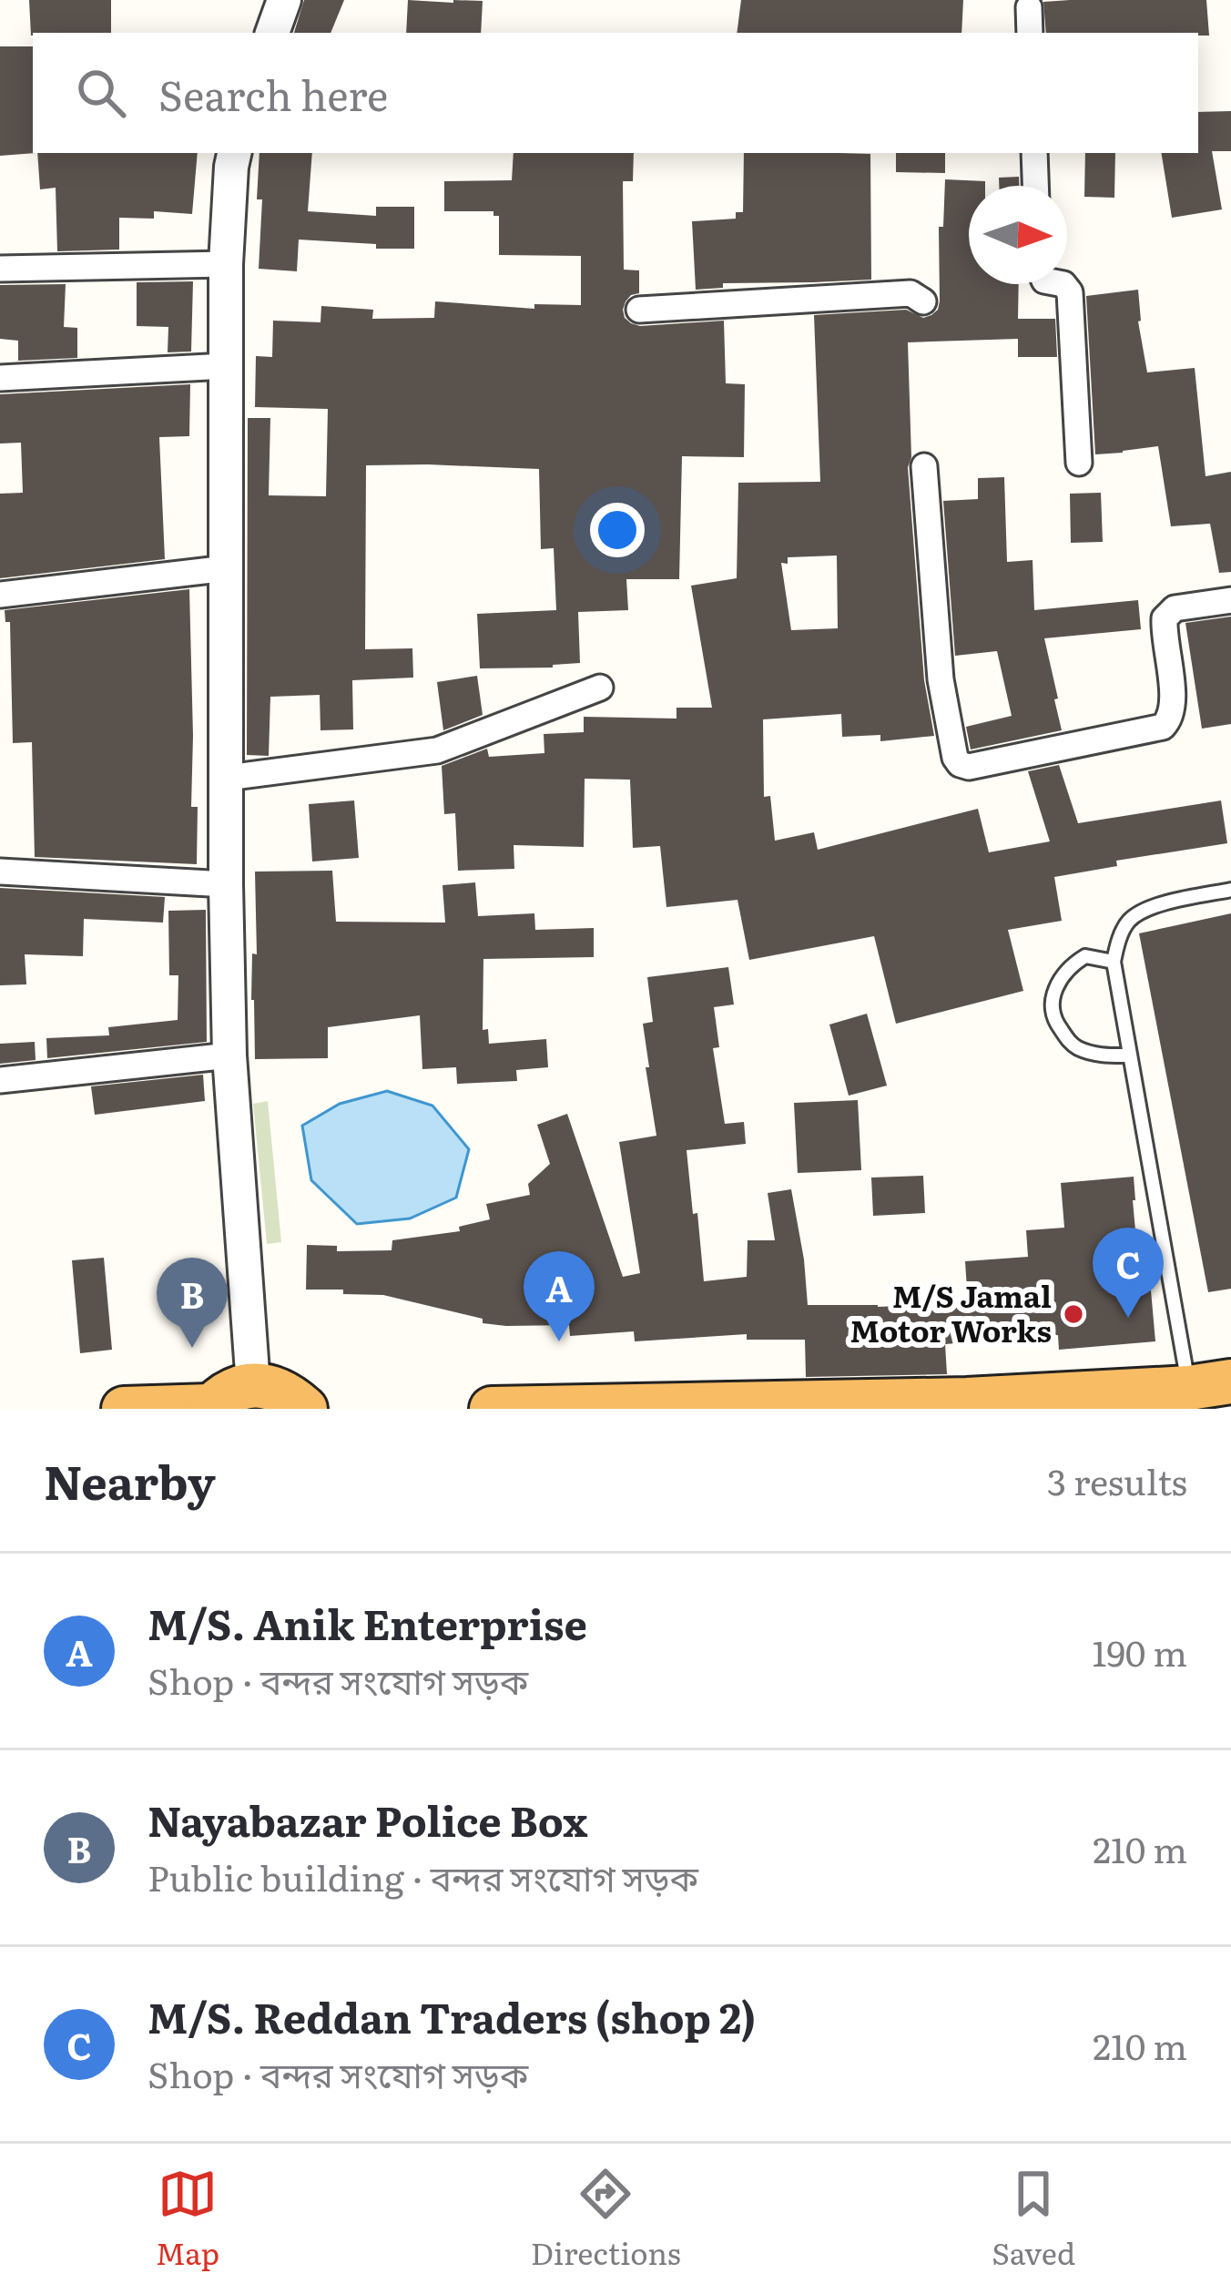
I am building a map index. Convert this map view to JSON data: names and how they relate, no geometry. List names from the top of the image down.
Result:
{
  "places": ["M/S Jamal Motor Works"],
  "north": "right",
  "page": {
    "search": "Search here",
    "pins": ["C", "A", "B"],
    "heading": ["Nearby", "3 results"],
    "list": [
      {
        "mark": "A",
        "name": "M/S. Anik Enterprise",
        "note": "Shop · বন্দর সংযোগ সড়ক",
        "value": "190 m"
      },
      {
        "mark": "B",
        "name": "Nayabazar Police Box",
        "note": "Public building · বন্দর সংযোগ সড়ক",
        "value": "210 m"
      },
      {
        "mark": "C",
        "name": "M/S. Reddan Traders (shop 2)",
        "note": "Shop · বন্দর সংযোগ সড়ক",
        "value": "210 m"
      }
    ],
    "nav": ["Map", "Directions", "Saved"]
  }
}
